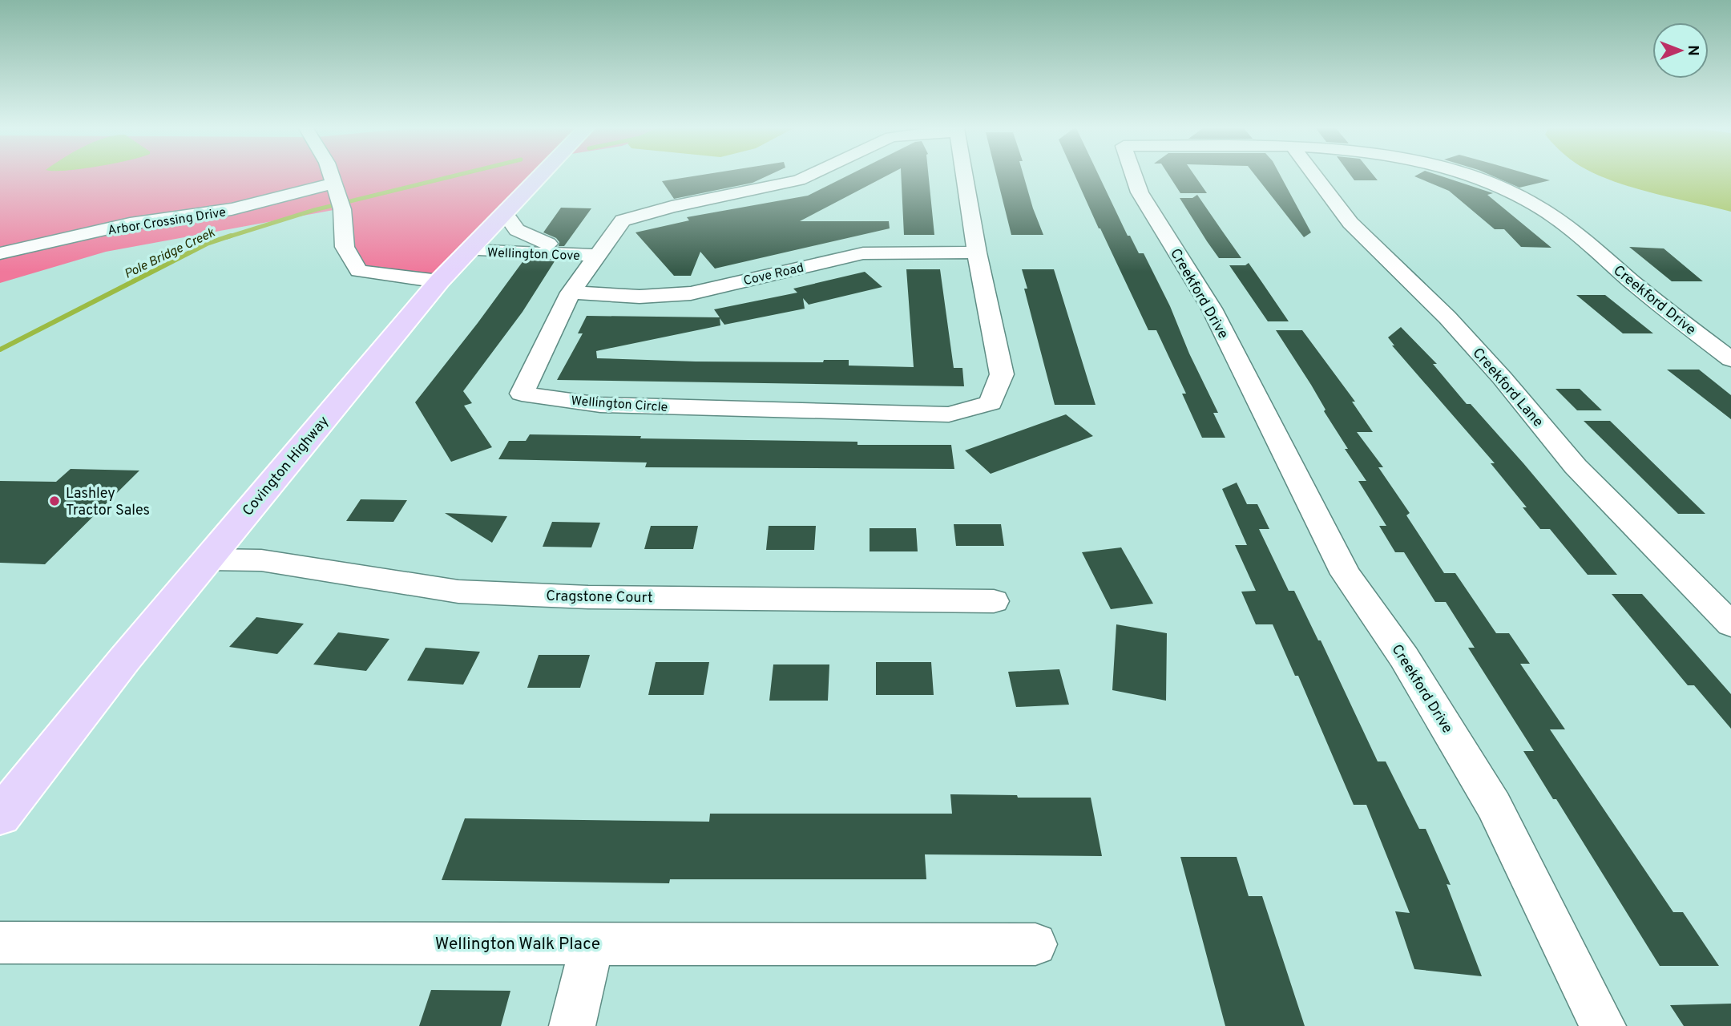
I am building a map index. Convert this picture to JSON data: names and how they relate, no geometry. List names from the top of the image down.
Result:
{
  "streets": {
    "main road": ["Covington Highway"],
    "street": [
      "Arbor Crossing Drive",
      "Wellington Cove",
      "Cove Road",
      "Creekford Drive",
      "Creekford Lane",
      "Wellington Circle",
      "Cragstone Court",
      "Wellington Walk Place"
    ]
  },
  "crossings": [
    ["Wellington Cove", "Wellington Circle"],
    ["Wellington Cove", "Covington Highway"],
    ["Cove Road", "Wellington Circle"],
    ["Covington Highway", "Cragstone Court"]
  ],
  "water": ["Pole Bridge Creek"],
  "places": ["Lashley Tractor Sales"],
  "north": "right"
}
